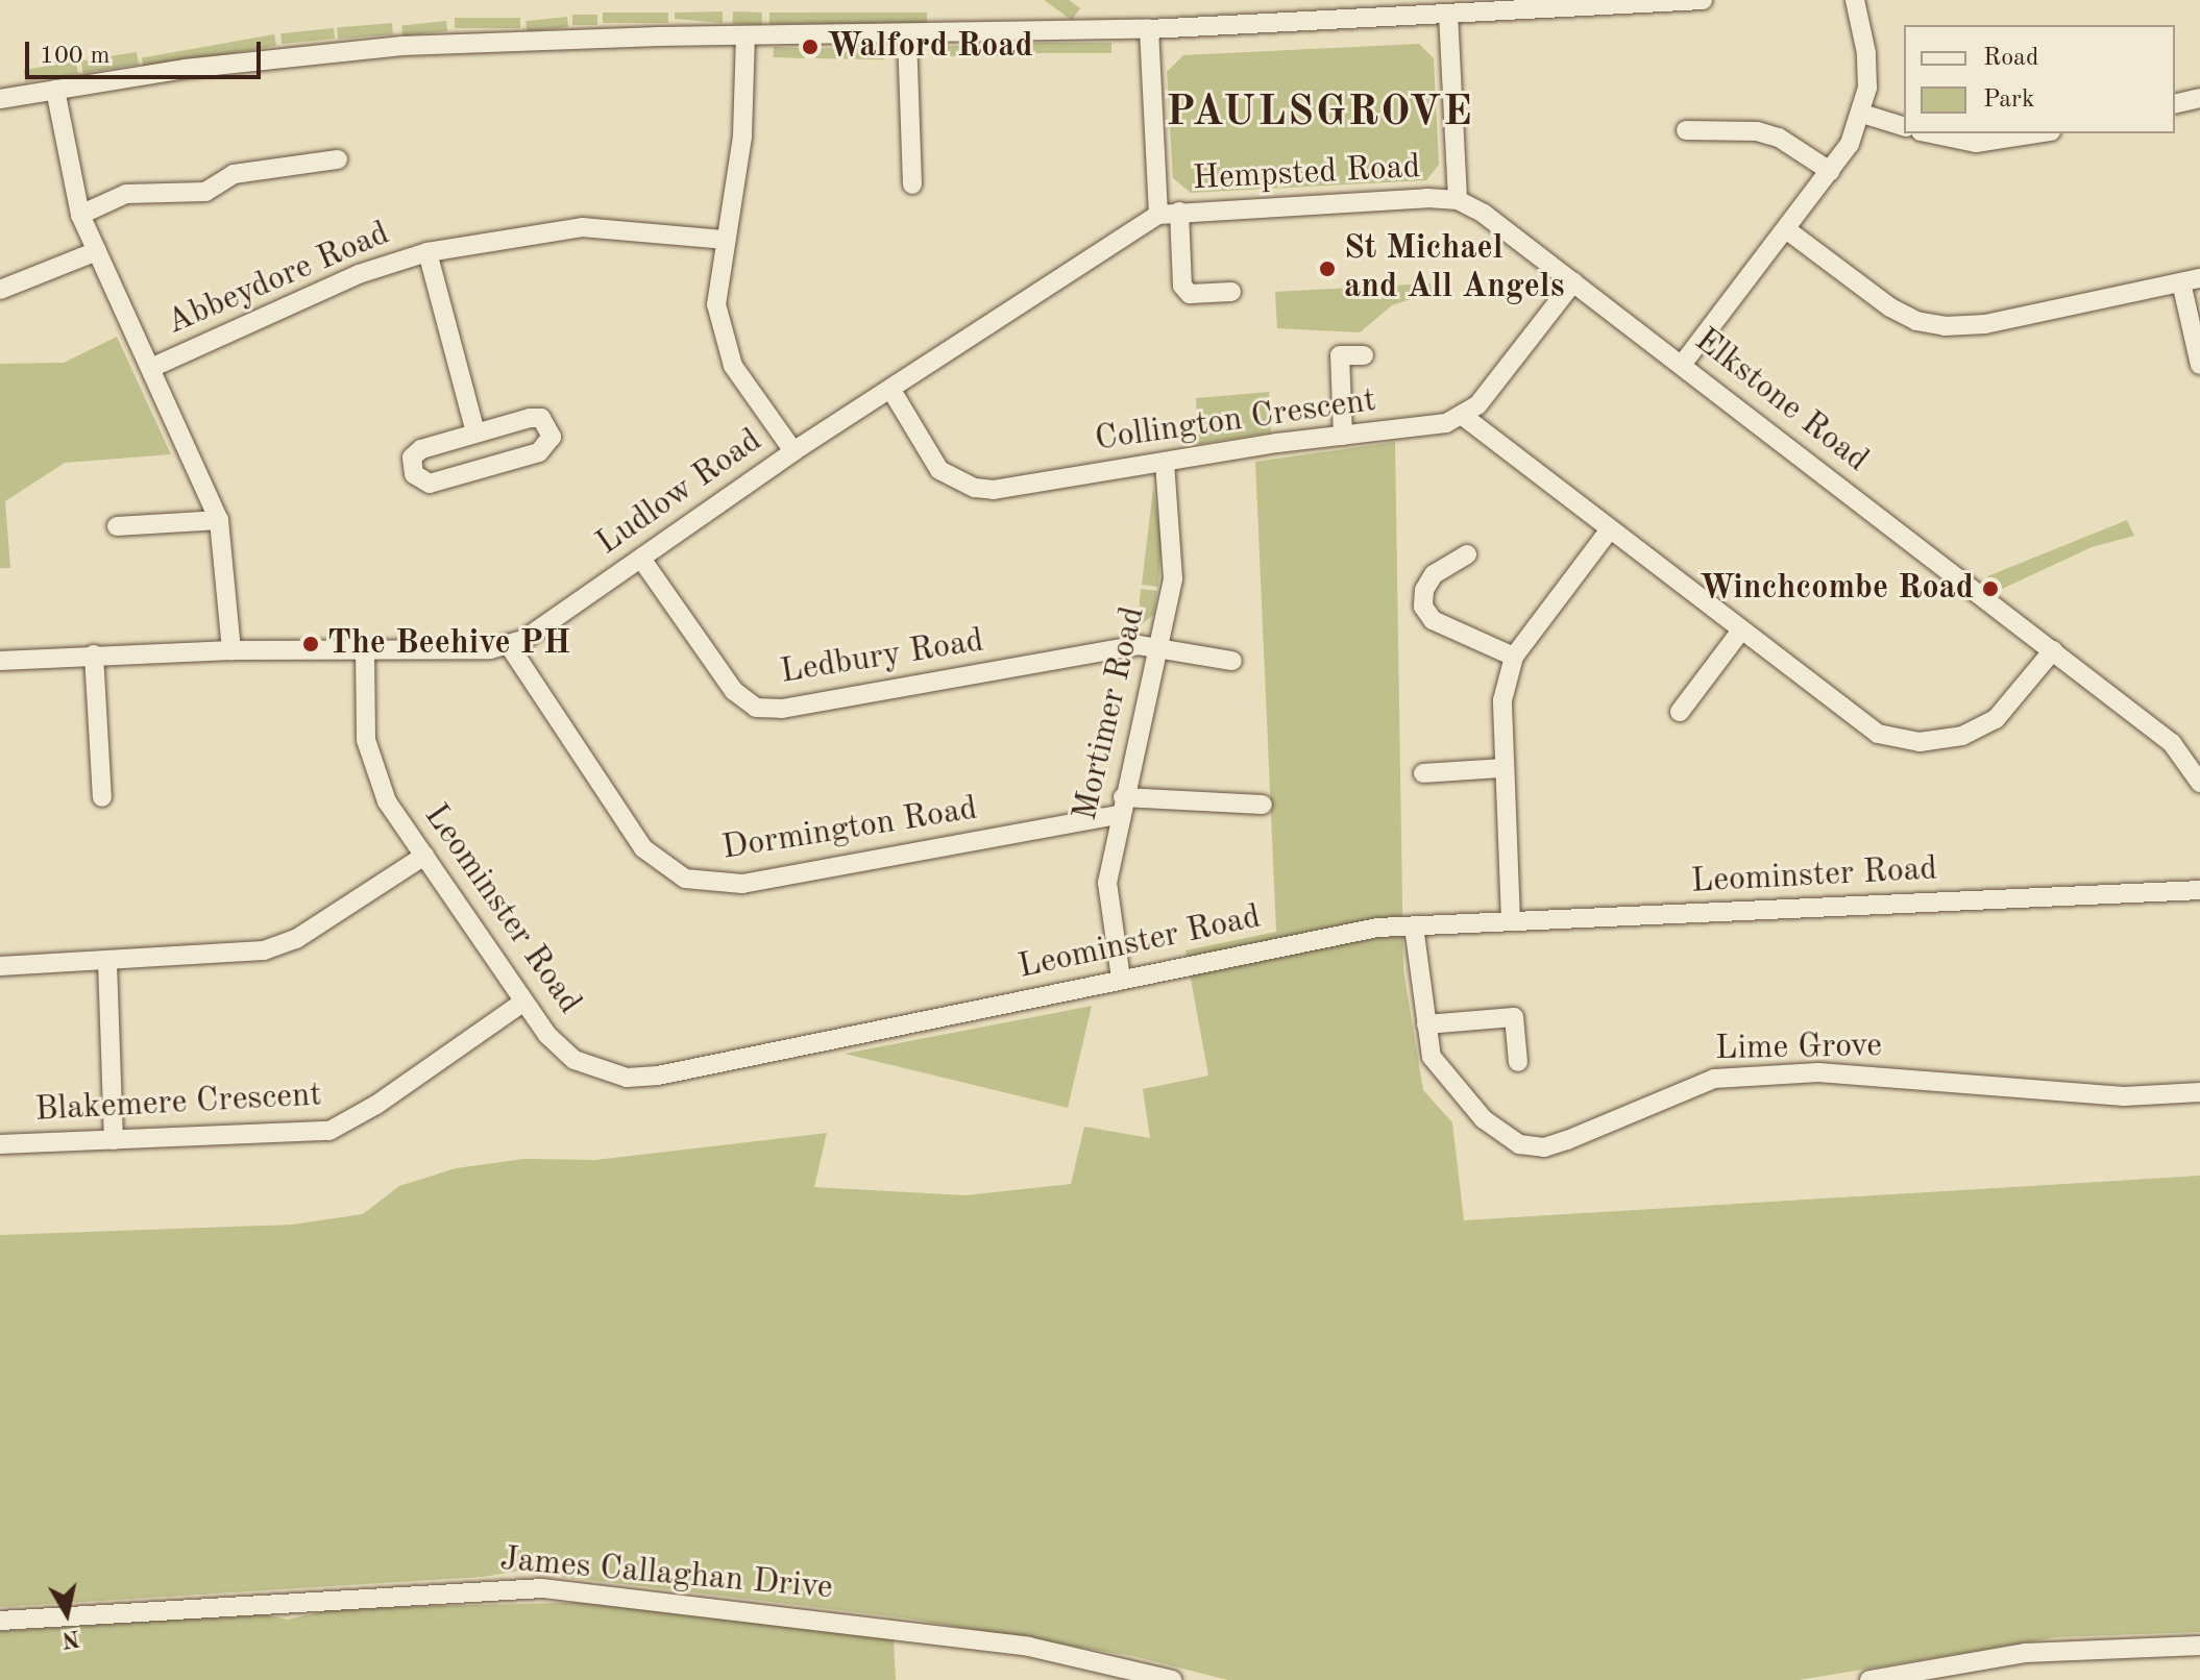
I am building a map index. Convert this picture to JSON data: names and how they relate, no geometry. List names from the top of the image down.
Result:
{
  "streets": {
    "street": [
      "Hempsted Road",
      "Abbeydore Road",
      "Elkstone Road",
      "Collington Crescent",
      "Ludlow Road",
      "Ledbury Road",
      "Mortimer Road",
      "Dormington Road",
      "Leominster Road",
      "Lime Grove",
      "Blakemere Crescent",
      "James Callaghan Drive"
    ]
  },
  "crossings": [
    ["Hempsted Road", "Elkstone Road"],
    ["Hempsted Road", "Ludlow Road"],
    ["Collington Crescent", "Ludlow Road"],
    ["Collington Crescent", "Mortimer Road"],
    ["Ludlow Road", "Ledbury Road"],
    ["Ludlow Road", "Dormington Road"],
    ["Ledbury Road", "Mortimer Road"],
    ["Mortimer Road", "Dormington Road"],
    ["Mortimer Road", "Leominster Road"],
    ["Leominster Road", "Lime Grove"],
    ["Leominster Road", "Blakemere Crescent"]
  ],
  "districts": ["PAULSGROVE"],
  "places": [
    "Walford Road",
    "St Michael and All Angels",
    "Winchcombe Road",
    "The Beehive PH"
  ],
  "legend": ["Road", "Park"],
  "scale_bar": "100 m",
  "north": "bottom"
}
